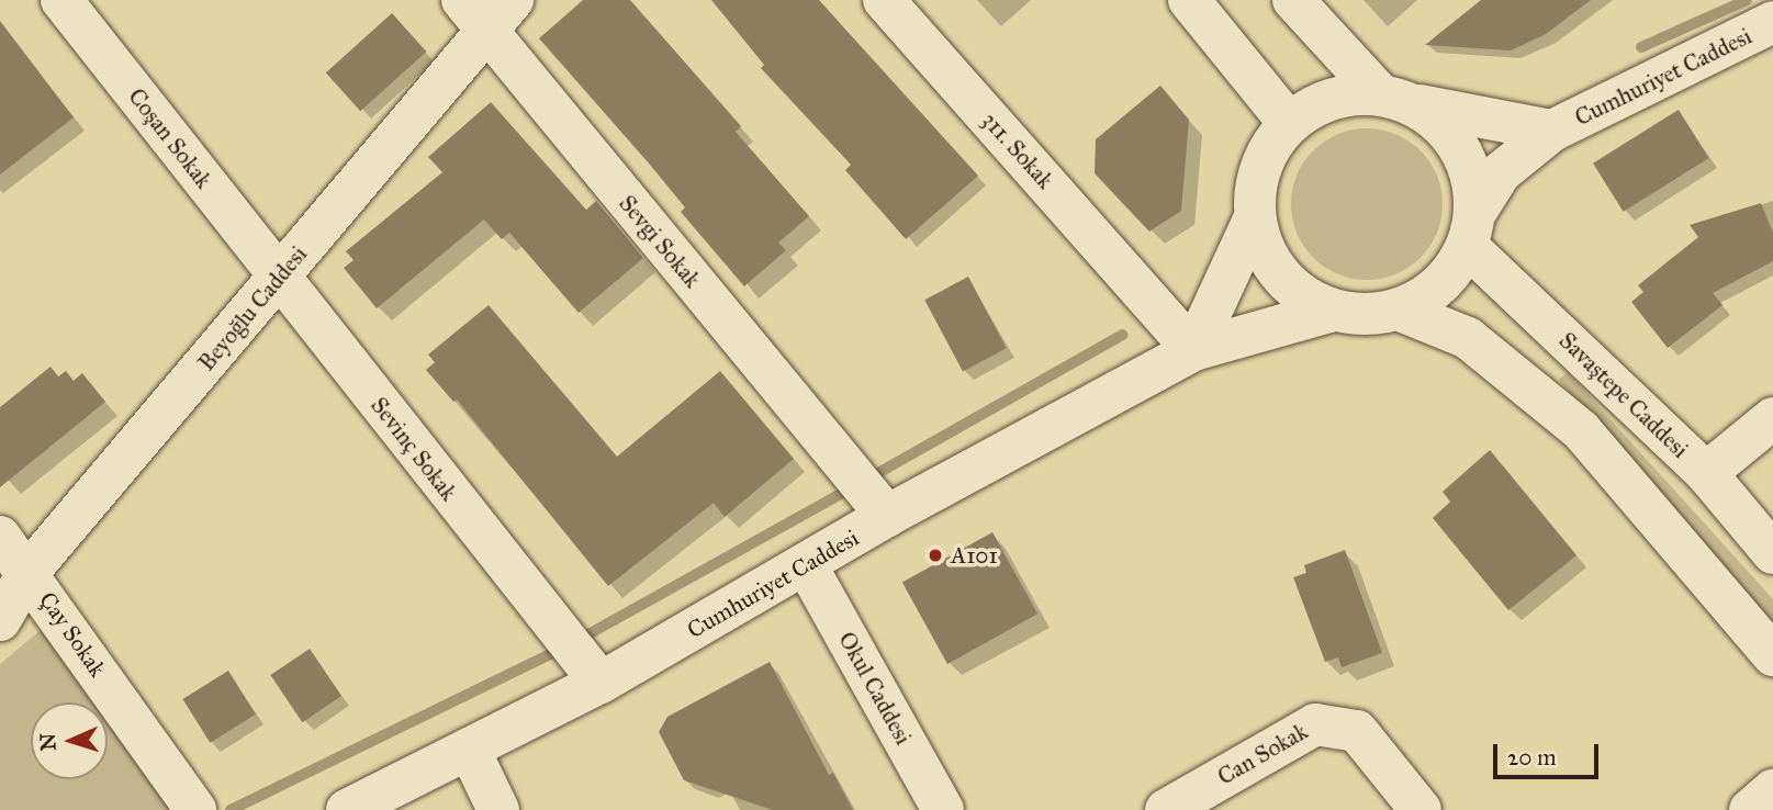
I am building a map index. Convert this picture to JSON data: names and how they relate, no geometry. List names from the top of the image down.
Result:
{
  "streets": {
    "street": [
      "Cumhuriyet Caddesi",
      "Coşan Sokak",
      "311. Sokak",
      "Sevgi Sokak",
      "Beyoğlu Caddesi",
      "Savaştepe Caddesi",
      "Sevinç Sokak",
      "Çay Sokak",
      "Okul Caddesi",
      "Can Sokak"
    ]
  },
  "crossings": [
    ["Cumhuriyet Caddesi", "311. Sokak"],
    ["Cumhuriyet Caddesi", "Sevgi Sokak"],
    ["Cumhuriyet Caddesi", "Savaştepe Caddesi"],
    ["Cumhuriyet Caddesi", "Sevinç Sokak"],
    ["Cumhuriyet Caddesi", "Okul Caddesi"],
    ["Coşan Sokak", "Beyoğlu Caddesi"],
    ["Coşan Sokak", "Sevinç Sokak"],
    ["Sevgi Sokak", "Beyoğlu Caddesi"],
    ["Beyoğlu Caddesi", "Sevinç Sokak"],
    ["Beyoğlu Caddesi", "Çay Sokak"]
  ],
  "places": ["A101"],
  "scale_bar": "20 m",
  "north": "left"
}
